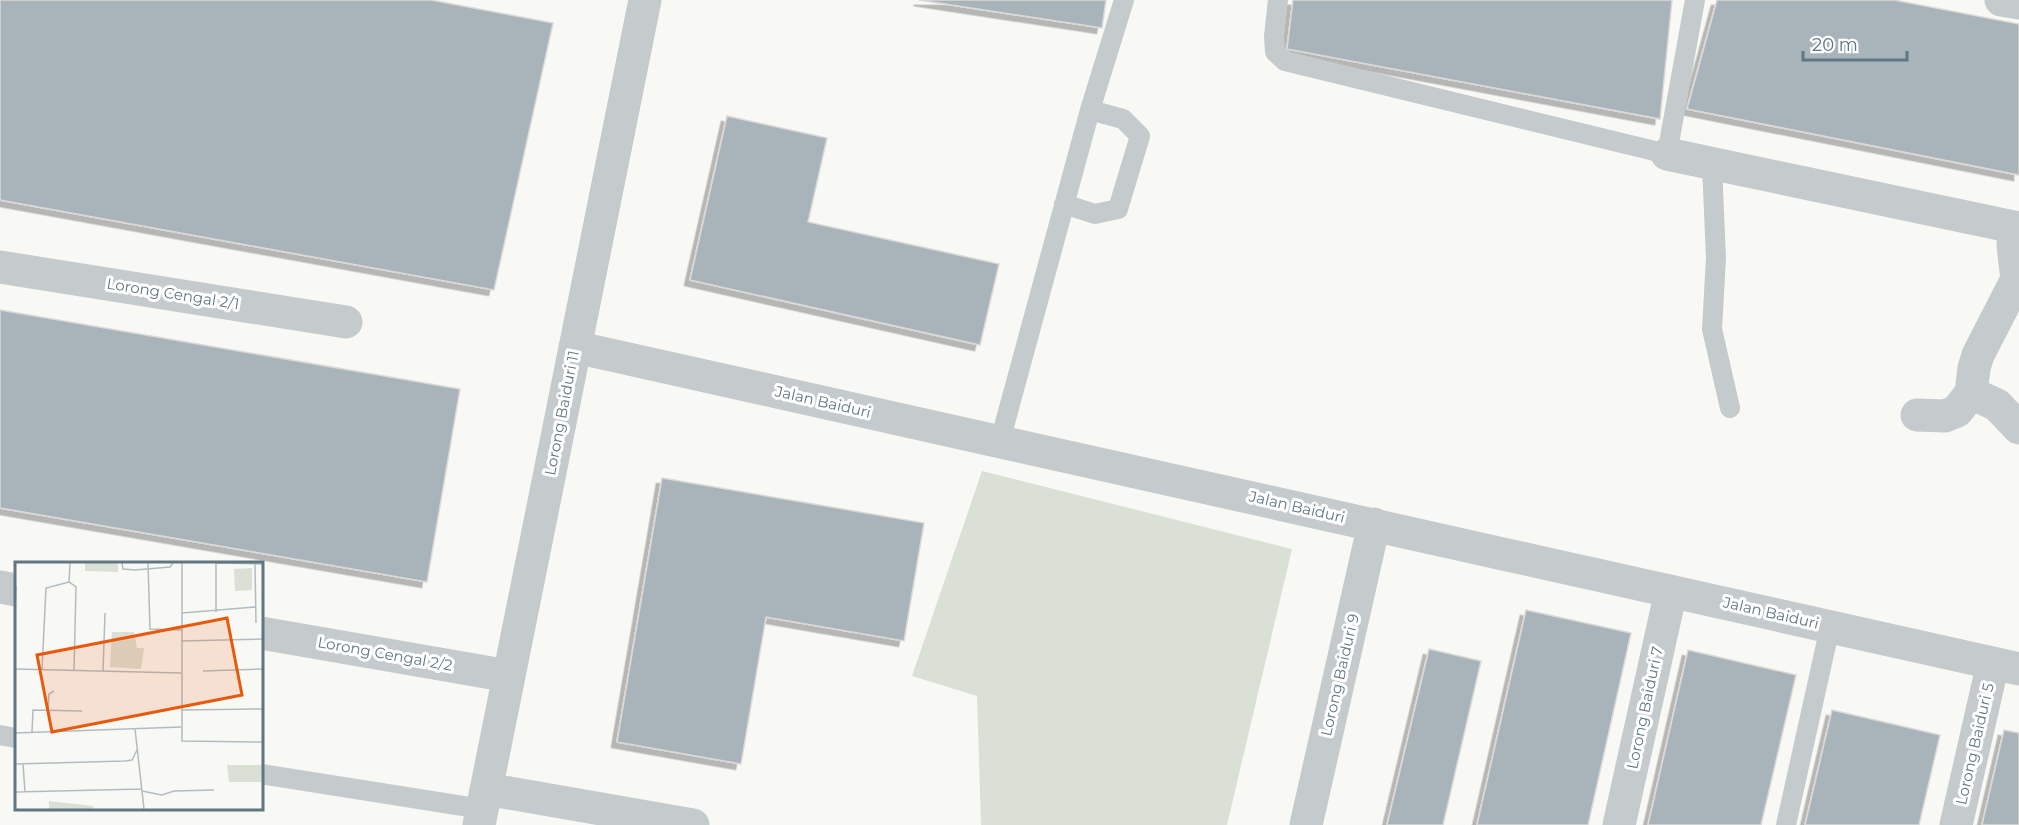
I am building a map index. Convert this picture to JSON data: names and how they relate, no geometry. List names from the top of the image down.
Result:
{
  "streets": {
    "street": [
      "Lorong Cengal 2/1",
      "Jalan Baiduri",
      "Lorong Baiduri 11",
      "Lorong Cengal 2/2",
      "Lorong Baiduri 9",
      "Lorong Baiduri 7",
      "Lorong Baiduri 5"
    ]
  },
  "crossings": [
    ["Jalan Baiduri", "Lorong Baiduri 11"],
    ["Jalan Baiduri", "Lorong Baiduri 9"],
    ["Jalan Baiduri", "Lorong Baiduri 7"],
    ["Jalan Baiduri", "Lorong Baiduri 5"],
    ["Lorong Baiduri 11", "Lorong Cengal 2/2"]
  ],
  "scale_bar": "20 m"
}
